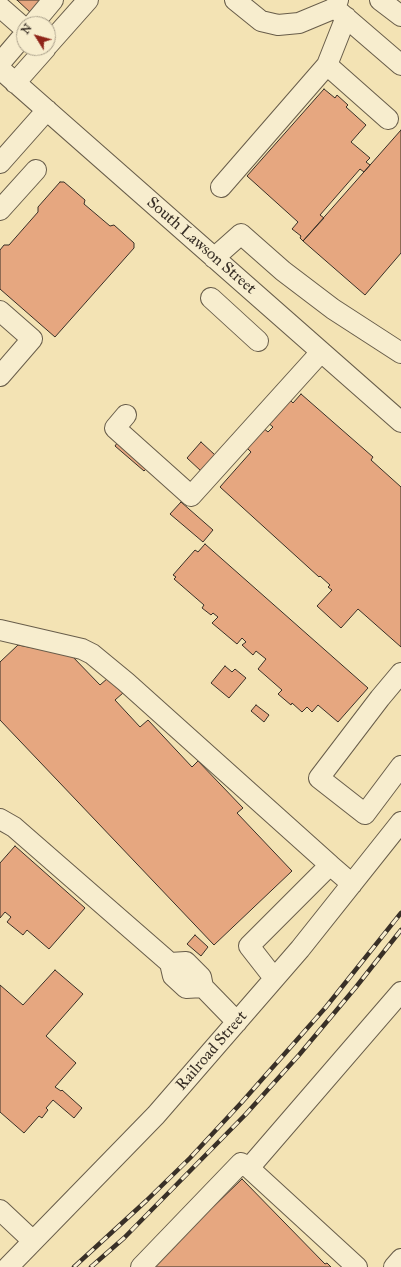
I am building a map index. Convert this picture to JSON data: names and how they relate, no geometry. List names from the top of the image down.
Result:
{
  "streets": {
    "street": ["South Lawson Street", "Railroad Street"]
  },
  "north": "top left"
}
